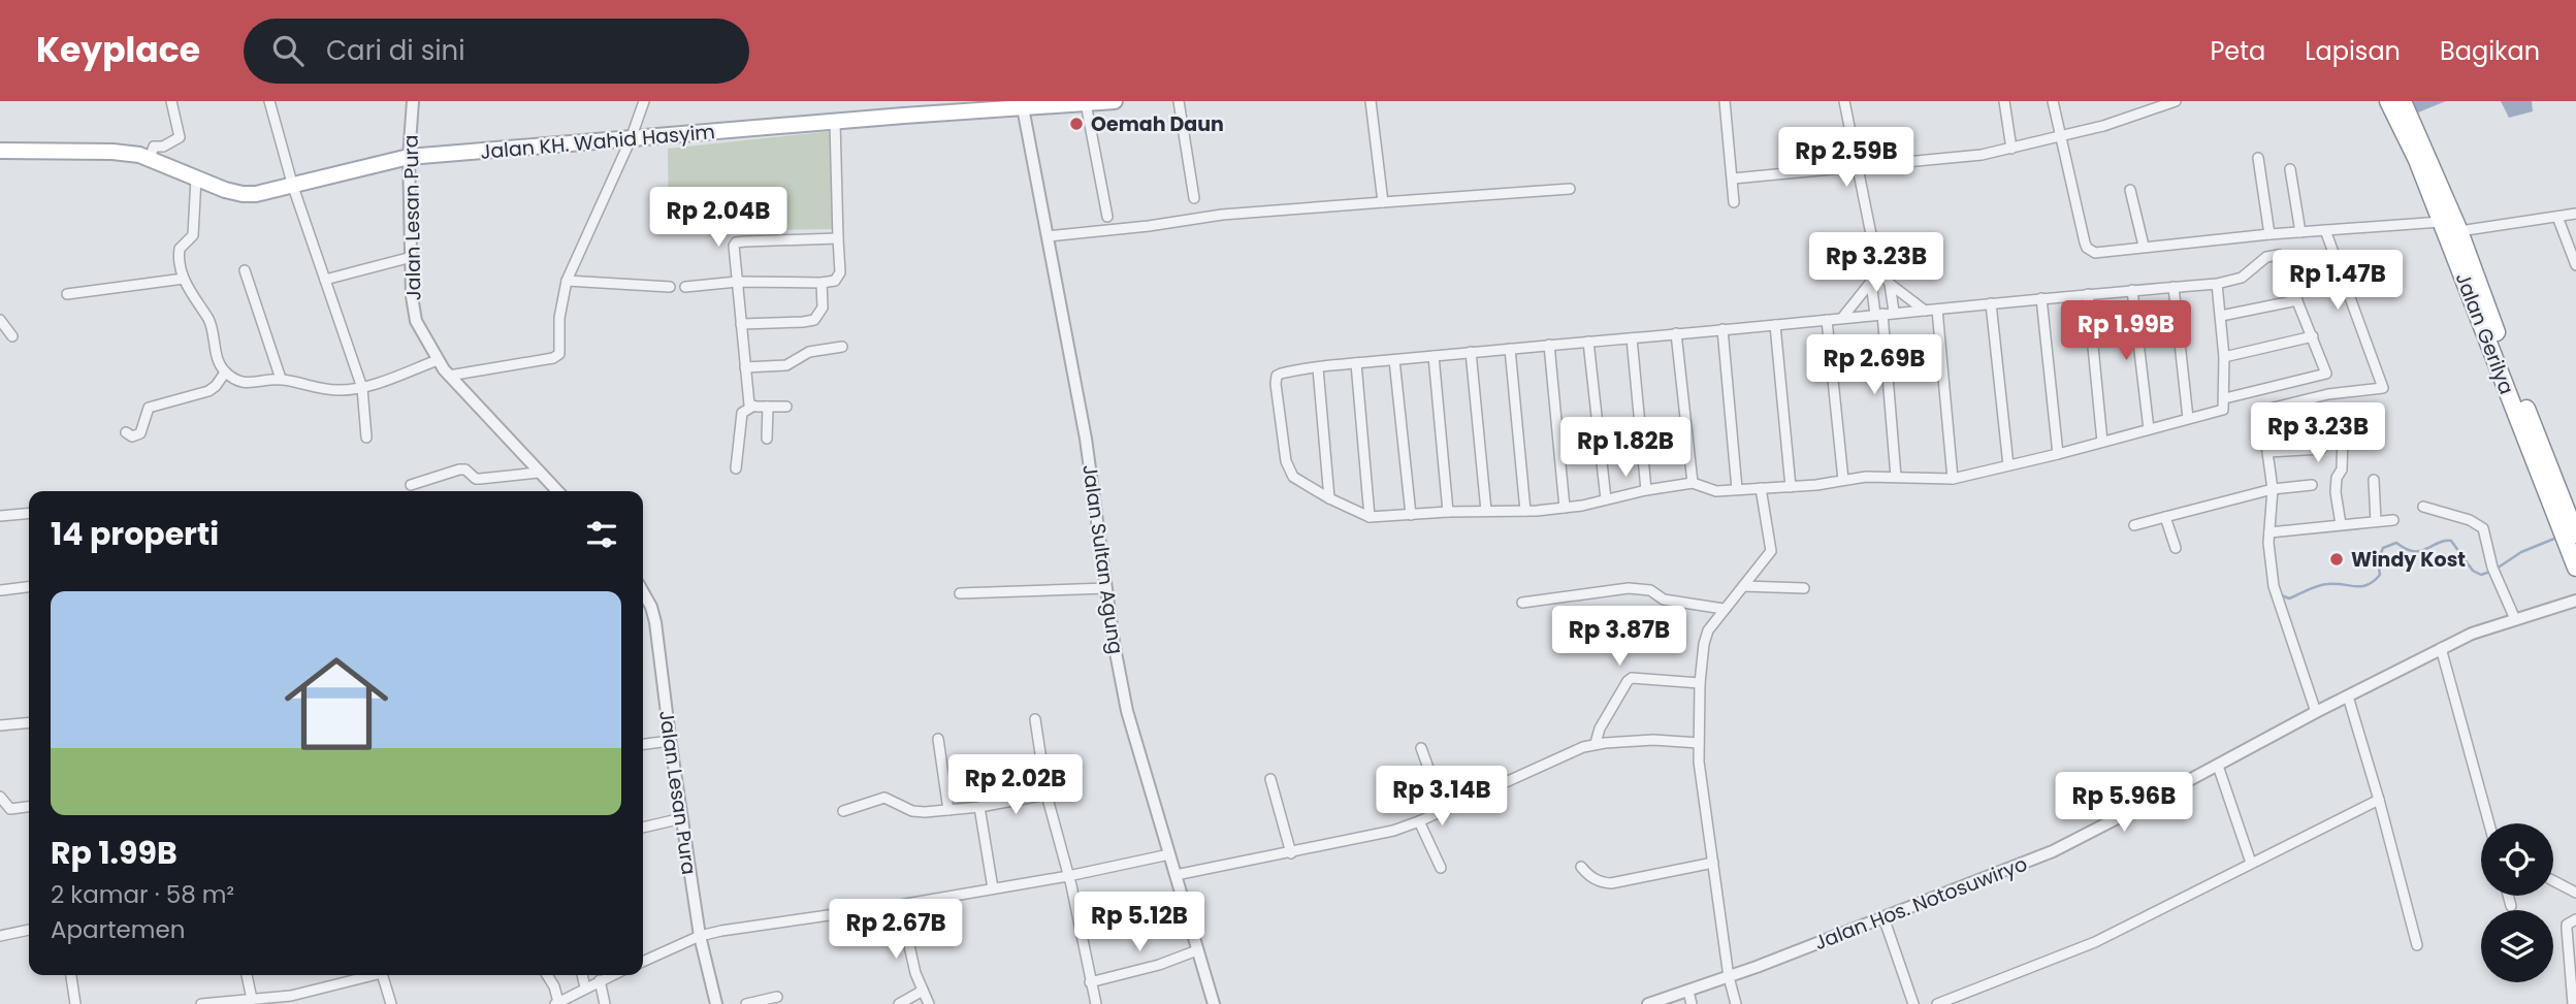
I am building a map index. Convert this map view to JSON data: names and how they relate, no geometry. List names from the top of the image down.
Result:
{
  "streets": {
    "highway": ["Jalan Gerilya"],
    "main road": ["Jalan KH. Wahid Hasyim"],
    "street": ["Jalan Lesan Pura", "Jalan Sultan Agung", "Jalan Hos. Notosuwiryo"]
  },
  "crossings": [
    ["Jalan KH. Wahid Hasyim", "Jalan Lesan Pura"],
    ["Jalan KH. Wahid Hasyim", "Jalan Sultan Agung"]
  ],
  "places": ["Oemah Daun", "Windy Kost"],
  "page": {
    "header": "Keyplace",
    "search": "Cari di sini",
    "nav": ["Peta", "Lapisan", "Bagikan"],
    "price": [
      "Rp 2.59B",
      "Rp 2.04B",
      "Rp 3.23B",
      "Rp 1.47B",
      "Rp 1.99B",
      "Rp 2.69B",
      "Rp 3.23B",
      "Rp 1.82B",
      "Rp 3.87B",
      "Rp 2.02B",
      "Rp 3.14B",
      "Rp 5.96B",
      "Rp 5.12B",
      "Rp 2.67B"
    ],
    "heading": "14 properti",
    "list": [
      {
        "name": "Rp 1.99B",
        "note": "2 kamar · 58 m² · Apartemen"
      }
    ]
  }
}
